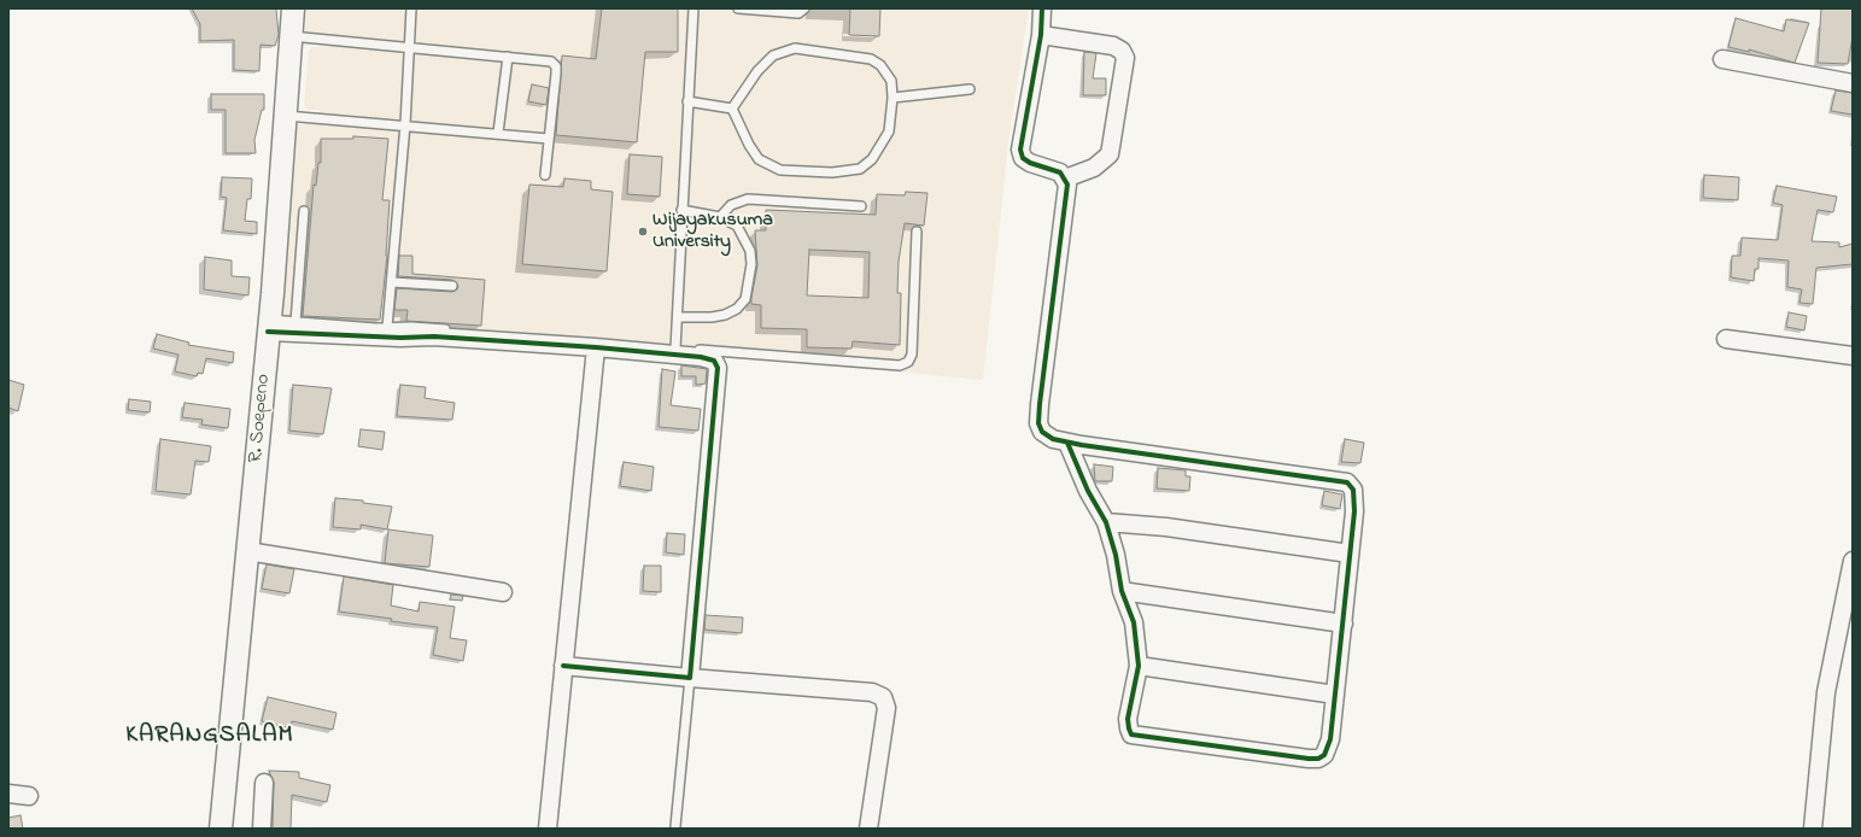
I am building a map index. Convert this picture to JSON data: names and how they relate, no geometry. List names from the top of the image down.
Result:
{
  "streets": {
    "street": ["R. Soepeno"]
  },
  "districts": ["KARANGSALAM"],
  "places": ["Wijayakusuma University"]
}
